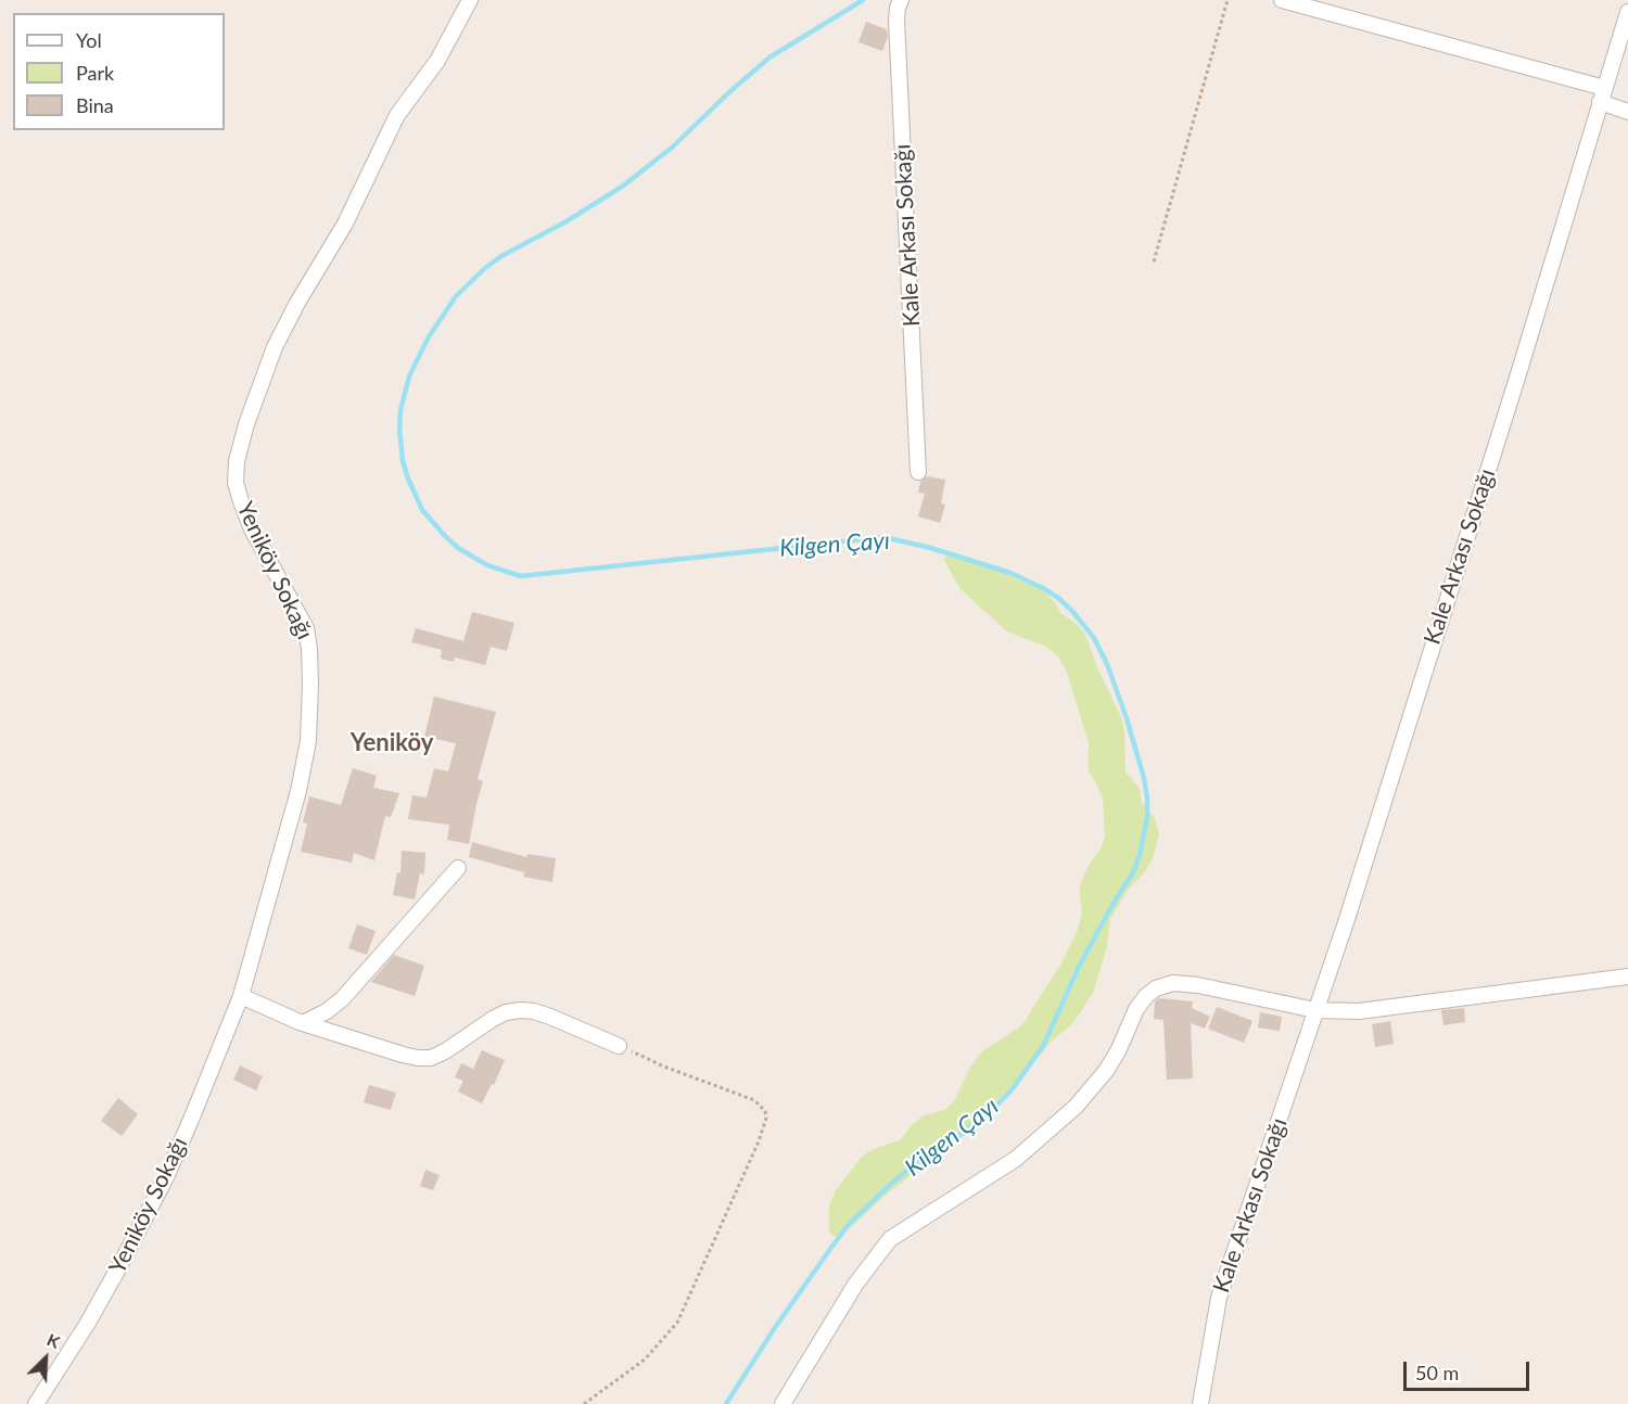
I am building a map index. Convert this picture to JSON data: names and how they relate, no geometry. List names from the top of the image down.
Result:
{
  "streets": {
    "street": ["Kale Arkası Sokağı", "Yeniköy Sokağı"]
  },
  "districts": ["Yeniköy"],
  "water": ["Kilgen Çayı"],
  "legend": ["Yol", "Park", "Bina"],
  "scale_bar": "50 m",
  "north": "top right"
}
